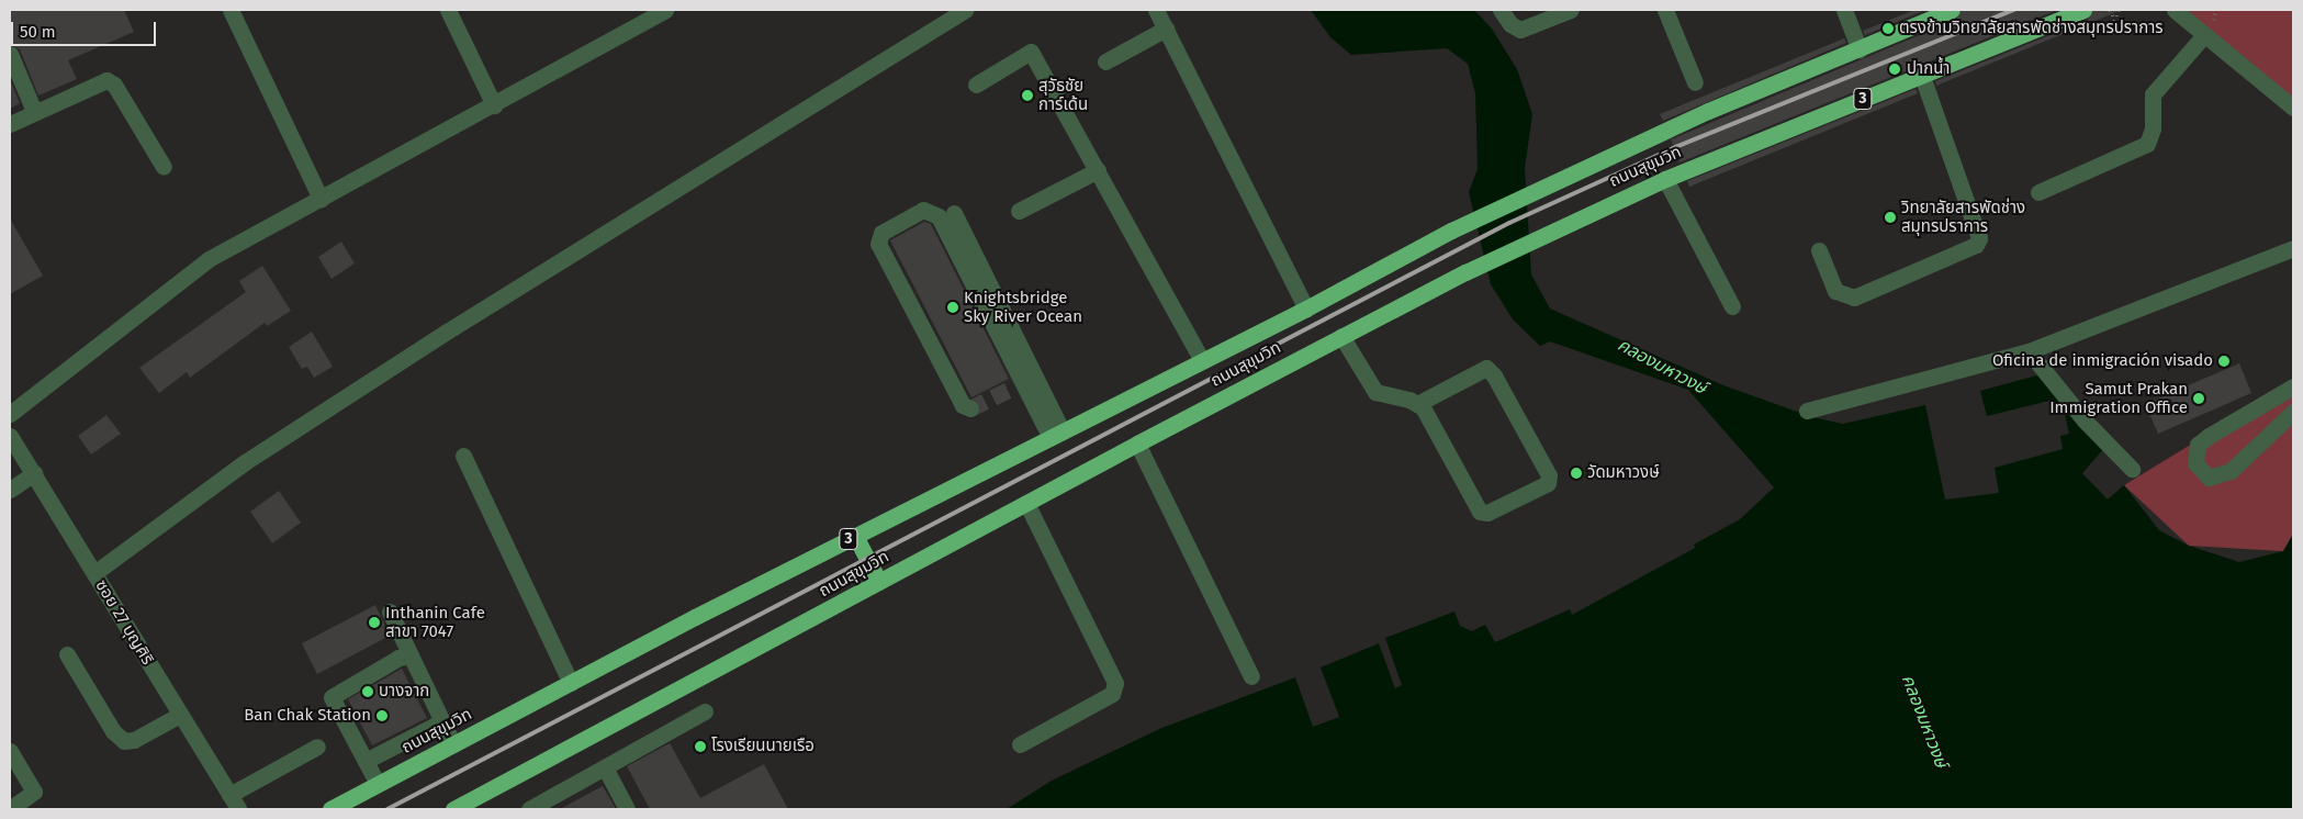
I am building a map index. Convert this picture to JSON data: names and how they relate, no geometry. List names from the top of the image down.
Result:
{
  "streets": {
    "highway": ["3", "ถนนสุขุมวิท"],
    "street": ["ซอย 27 บุญศิริ"]
  },
  "water": ["คลองมหาวงษ์"],
  "places": [
    "ตรงข้ามวิทยาลัยสารพัดช่างสมุทรปราการ",
    "ปากน้ำ",
    "สุวัธชัย การ์เด้น",
    "วิทยาลัยสารพัดช่าง สมุทรปราการ",
    "Knightsbridge Sky River Ocean",
    "Oficina de inmigración visado",
    "Samut Prakan Immigration Office",
    "วัดมหาวงษ์",
    "Inthanin Cafe สาขา 7047",
    "บางจาก",
    "Ban Chak Station",
    "โรงเรียนนายเรือ"
  ],
  "scale_bar": "50 m"
}
